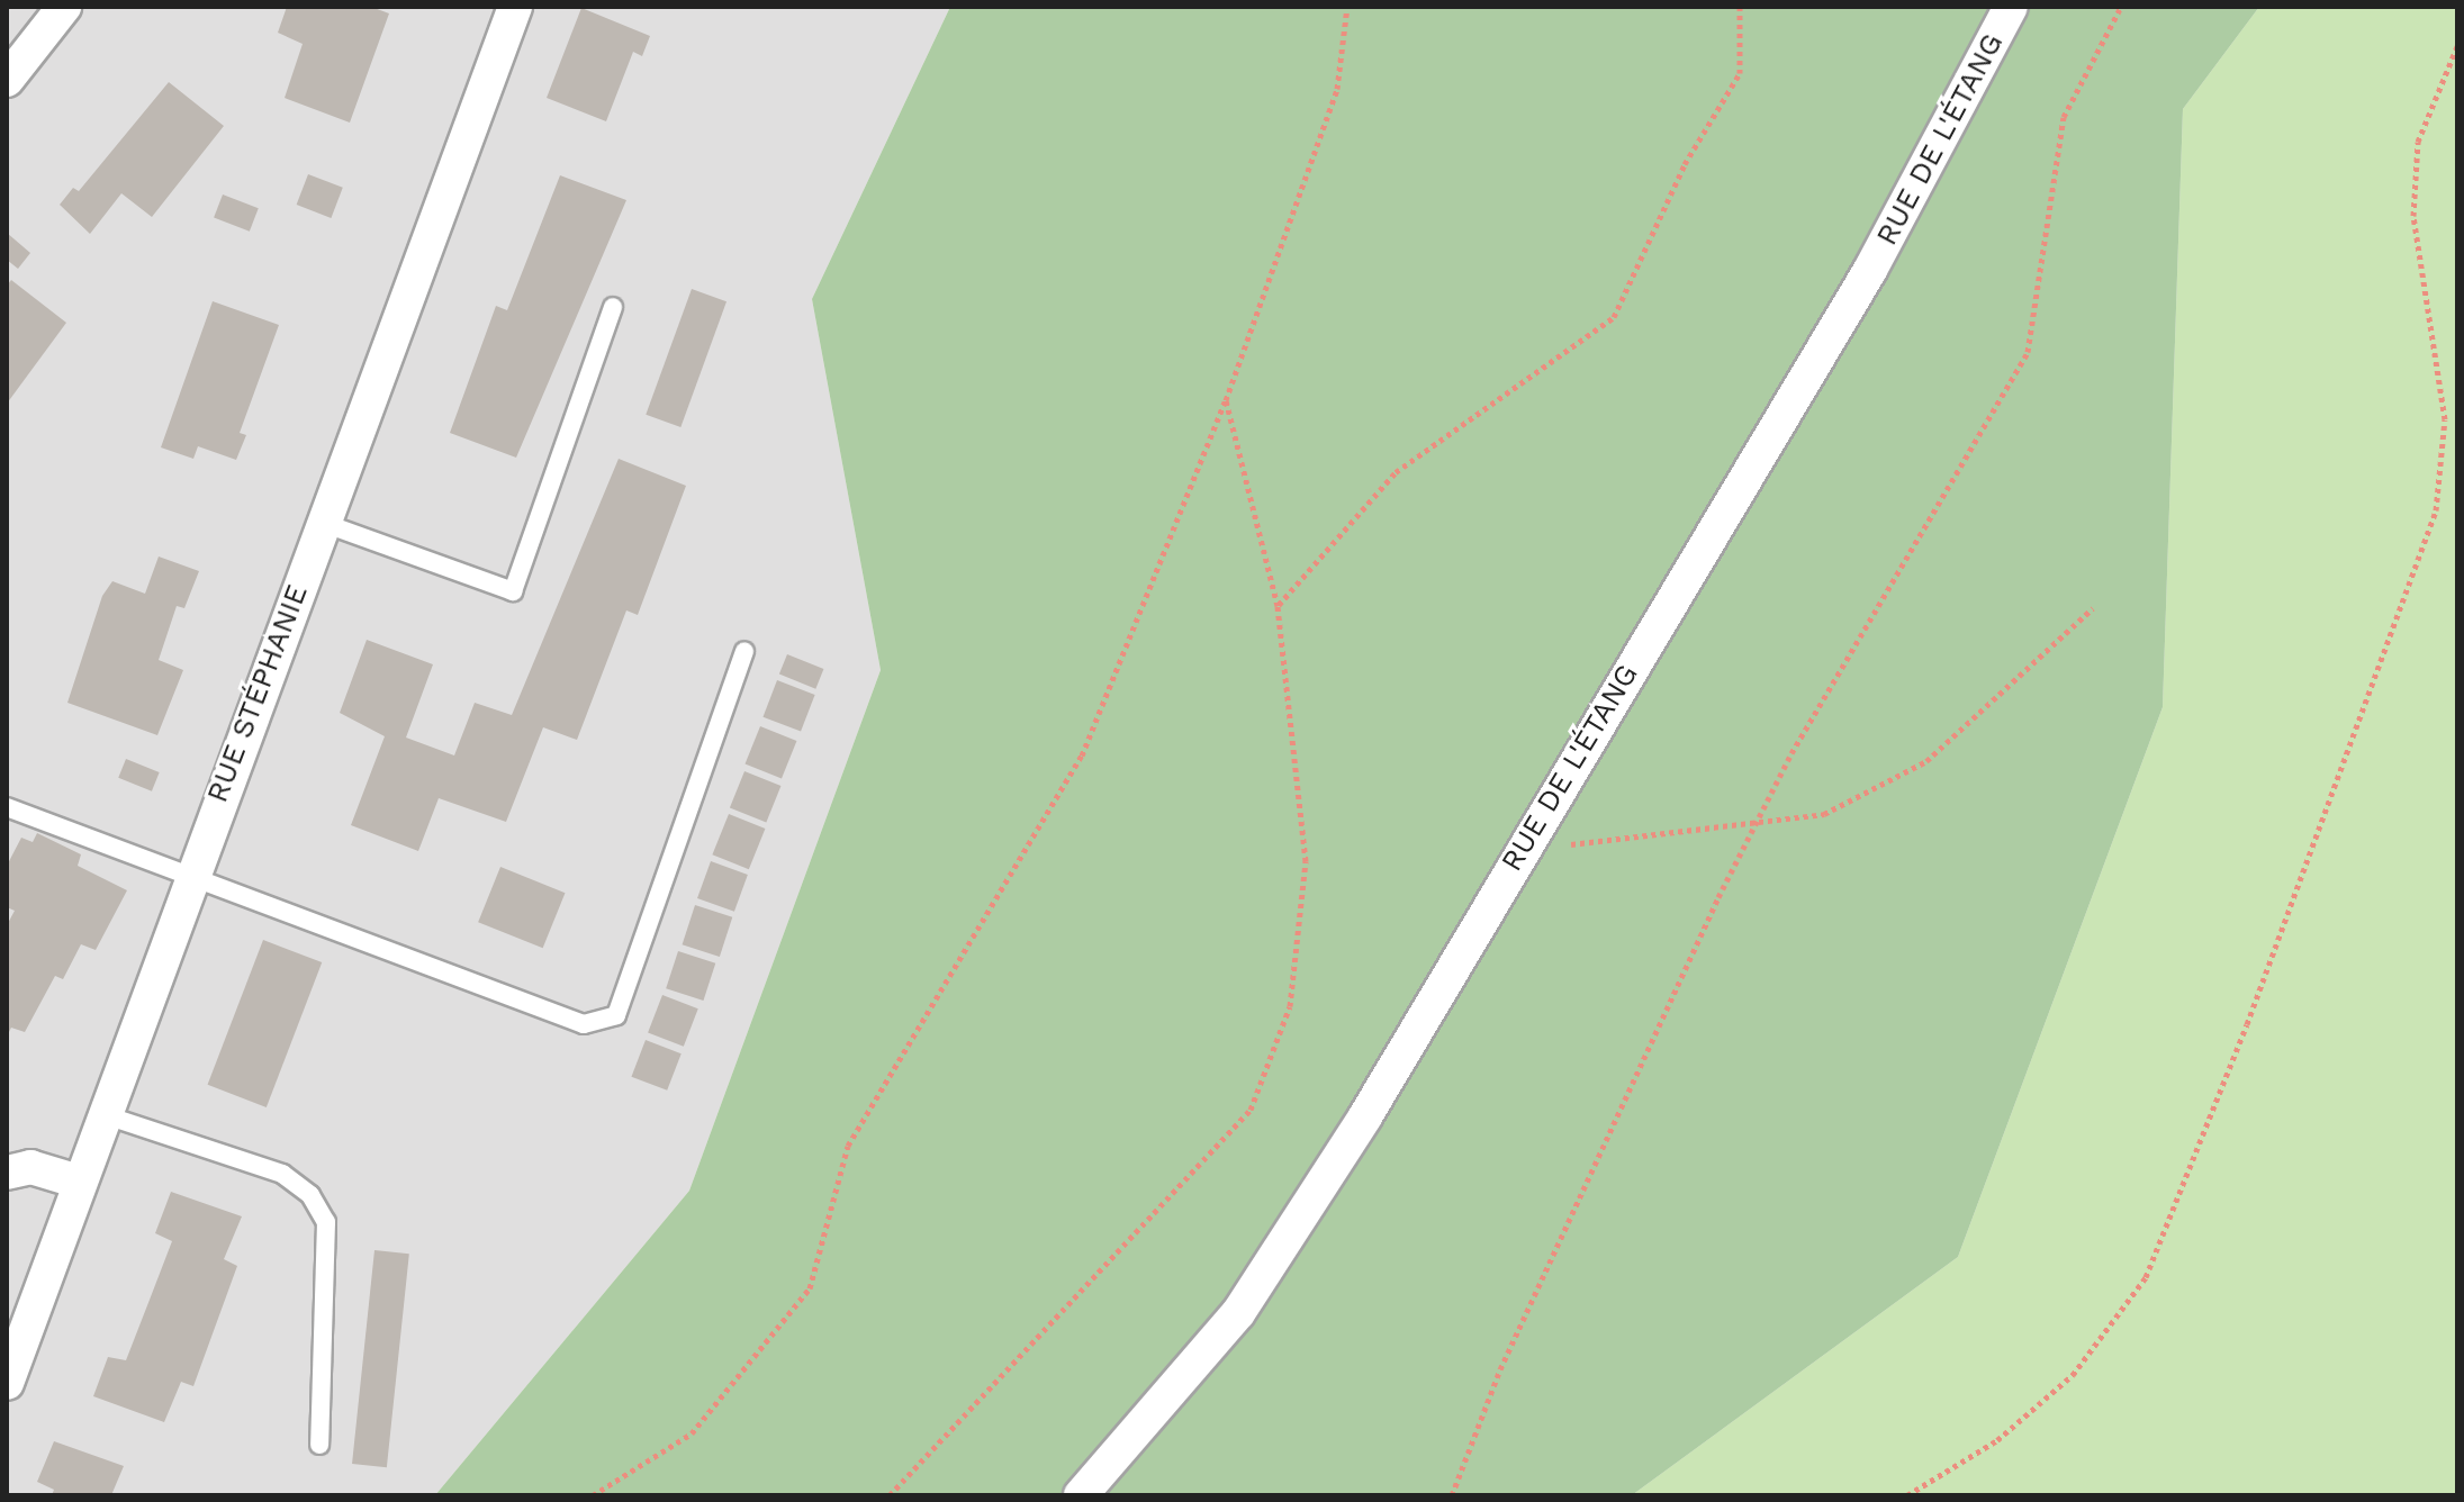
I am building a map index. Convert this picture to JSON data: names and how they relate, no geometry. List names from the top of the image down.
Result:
{
  "streets": {
    "street": ["RUE DE L'ÉTANG", "RUE STÉPHANIE"]
  }
}
